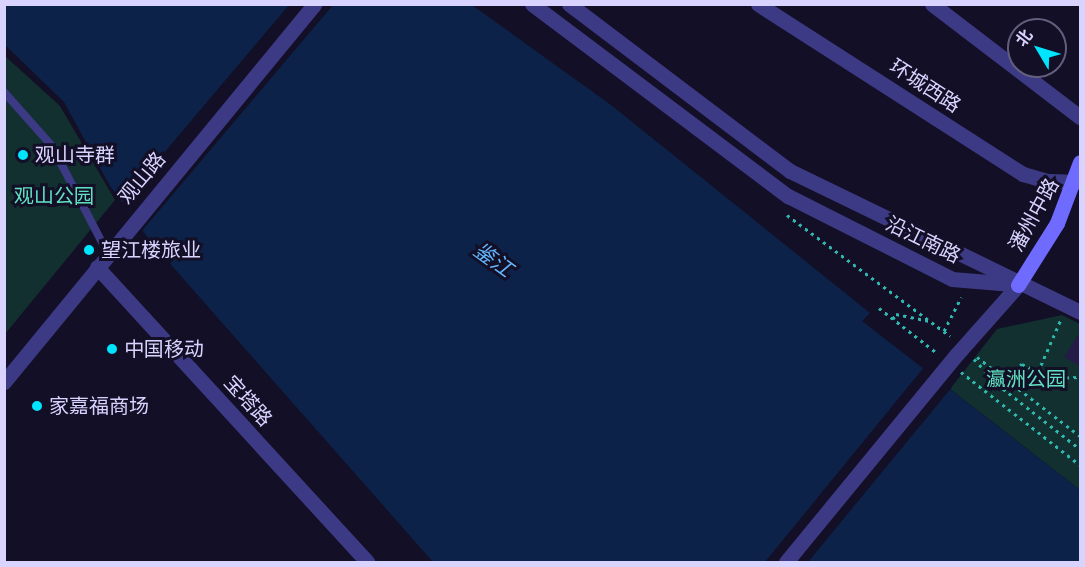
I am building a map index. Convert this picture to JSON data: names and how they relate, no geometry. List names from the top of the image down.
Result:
{
  "streets": {
    "main road": ["潘州中路"],
    "street": [
      "环城西路",
      "观山路",
      "沿江南路",
      "宝塔路"
    ]
  },
  "crossings": [
    ["环城西路", "潘州中路"],
    ["观山路", "宝塔路"],
    ["潘州中路", "沿江南路"]
  ],
  "water": ["鉴江"],
  "parks": ["观山公园", "瀛洲公园"],
  "places": [
    "观山寺群",
    "望江楼旅业",
    "中国移动",
    "家嘉福商场"
  ],
  "north": "top left"
}
